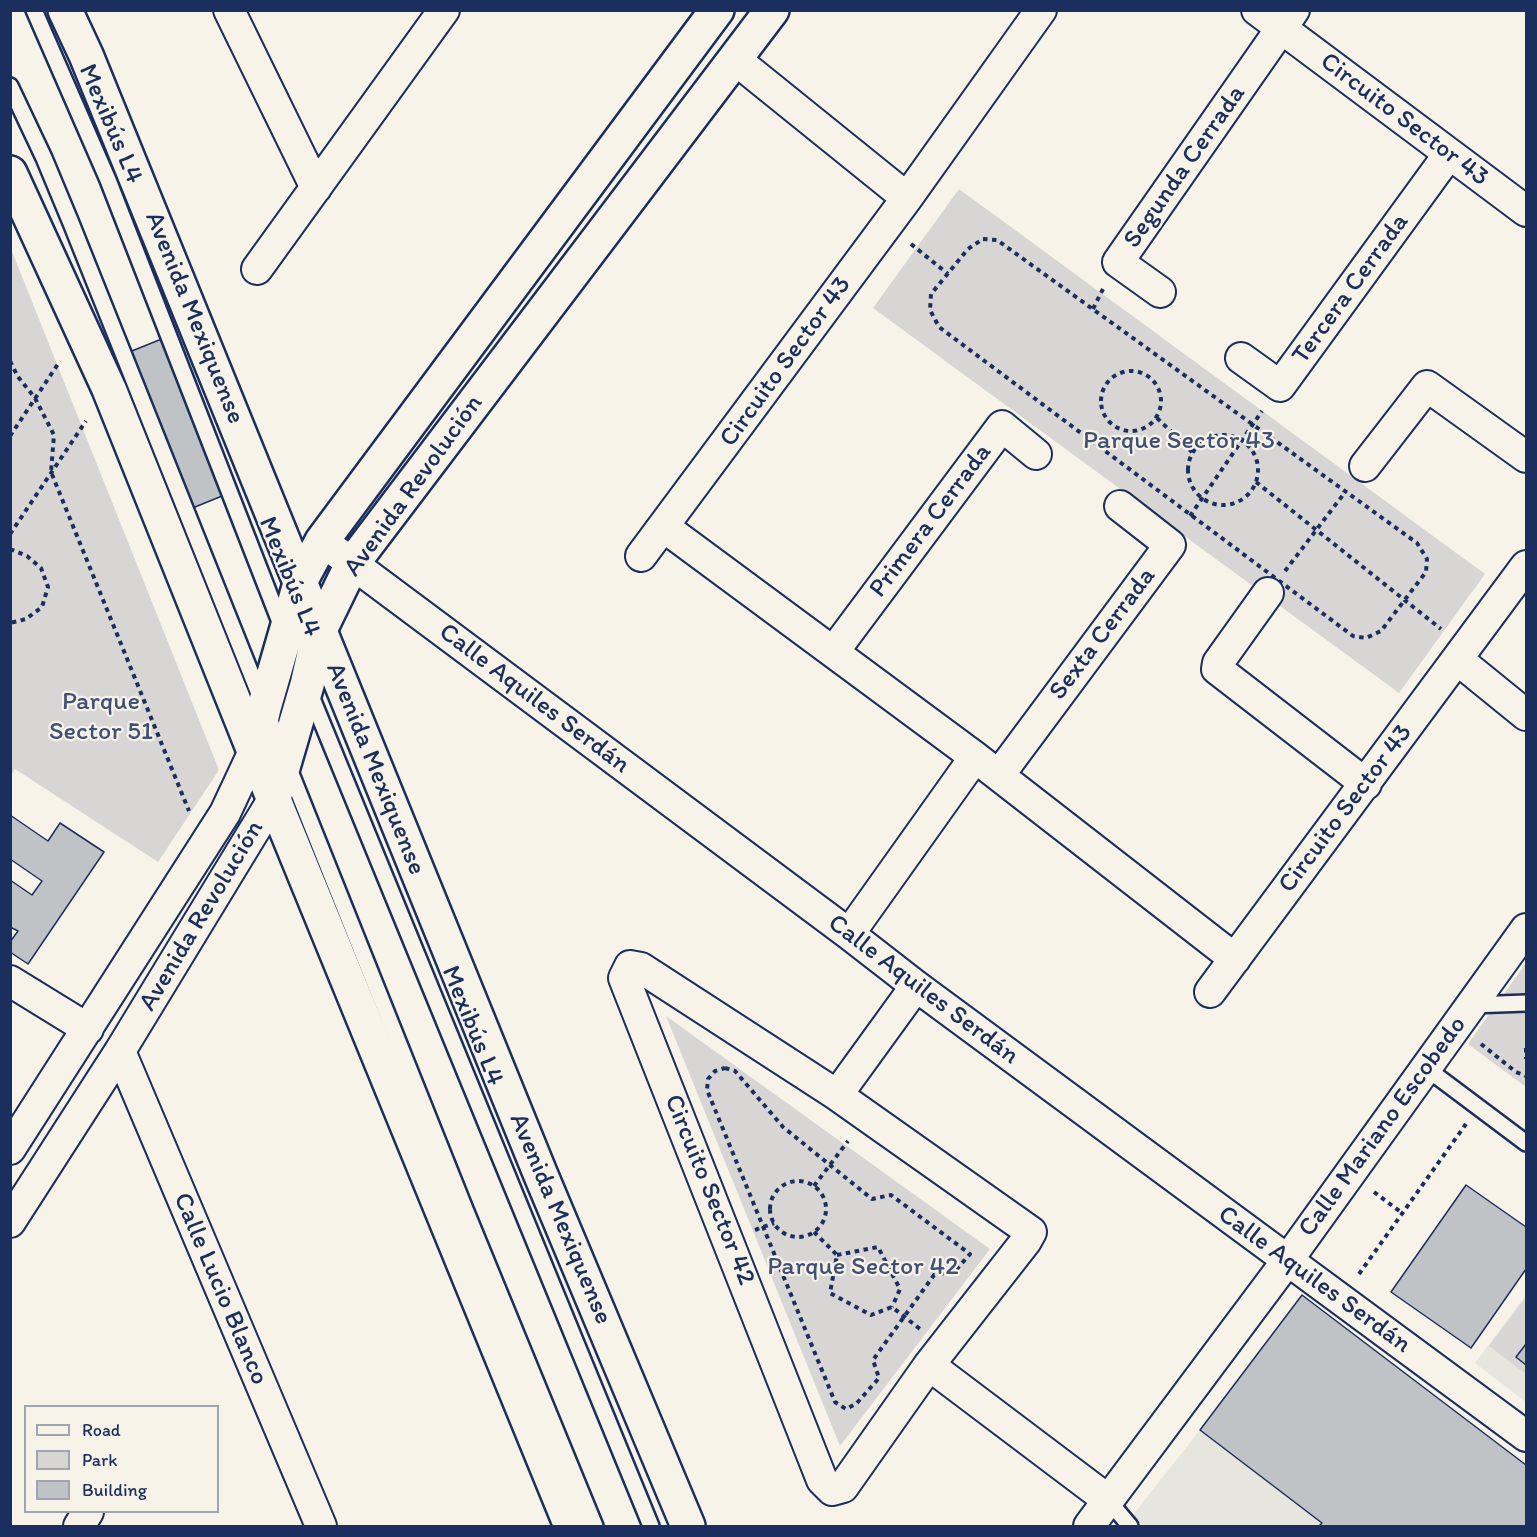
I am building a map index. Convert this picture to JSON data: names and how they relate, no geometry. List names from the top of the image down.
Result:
{
  "streets": {
    "main road": ["Avenida Mexiquense", "Avenida Revolución"],
    "street": [
      "Circuito Sector 43",
      "Segunda Cerrada",
      "Tercera Cerrada",
      "Primera Cerrada",
      "Sexta Cerrada",
      "Calle Aquiles Serdán",
      "Calle Mariano Escobedo",
      "Circuito Sector 42",
      "Calle Lucio Blanco"
    ],
    "lane": ["Mexibús L4"]
  },
  "crossings": [
    ["Circuito Sector 43", "Segunda Cerrada"],
    ["Circuito Sector 43", "Tercera Cerrada"],
    ["Mexibús L4", "Avenida Revolución"],
    ["Avenida Mexiquense", "Avenida Revolución"],
    ["Avenida Revolución", "Calle Aquiles Serdán"],
    ["Avenida Revolución", "Calle Lucio Blanco"],
    ["Calle Aquiles Serdán", "Calle Mariano Escobedo"]
  ],
  "parks": ["Parque Sector 43", "Parque Sector 51", "Parque Sector 42"],
  "legend": ["Road", "Park", "Building"]
}
